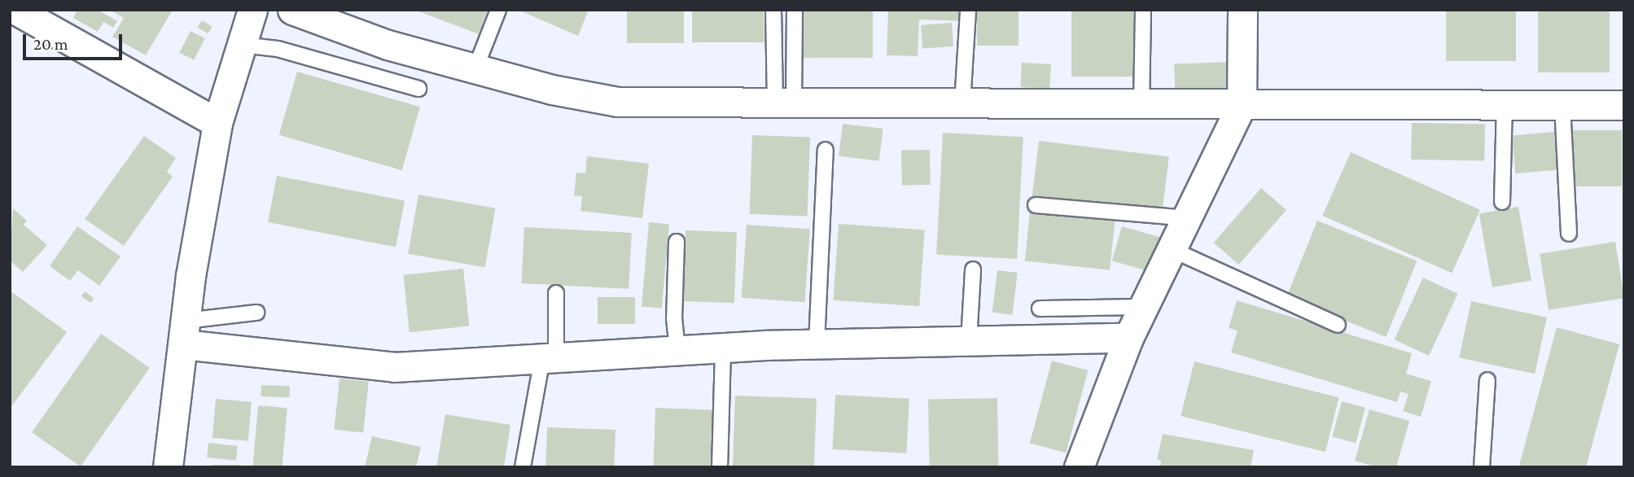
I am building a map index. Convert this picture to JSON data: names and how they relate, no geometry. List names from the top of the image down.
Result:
{
  "scale_bar": "20 m"
}
